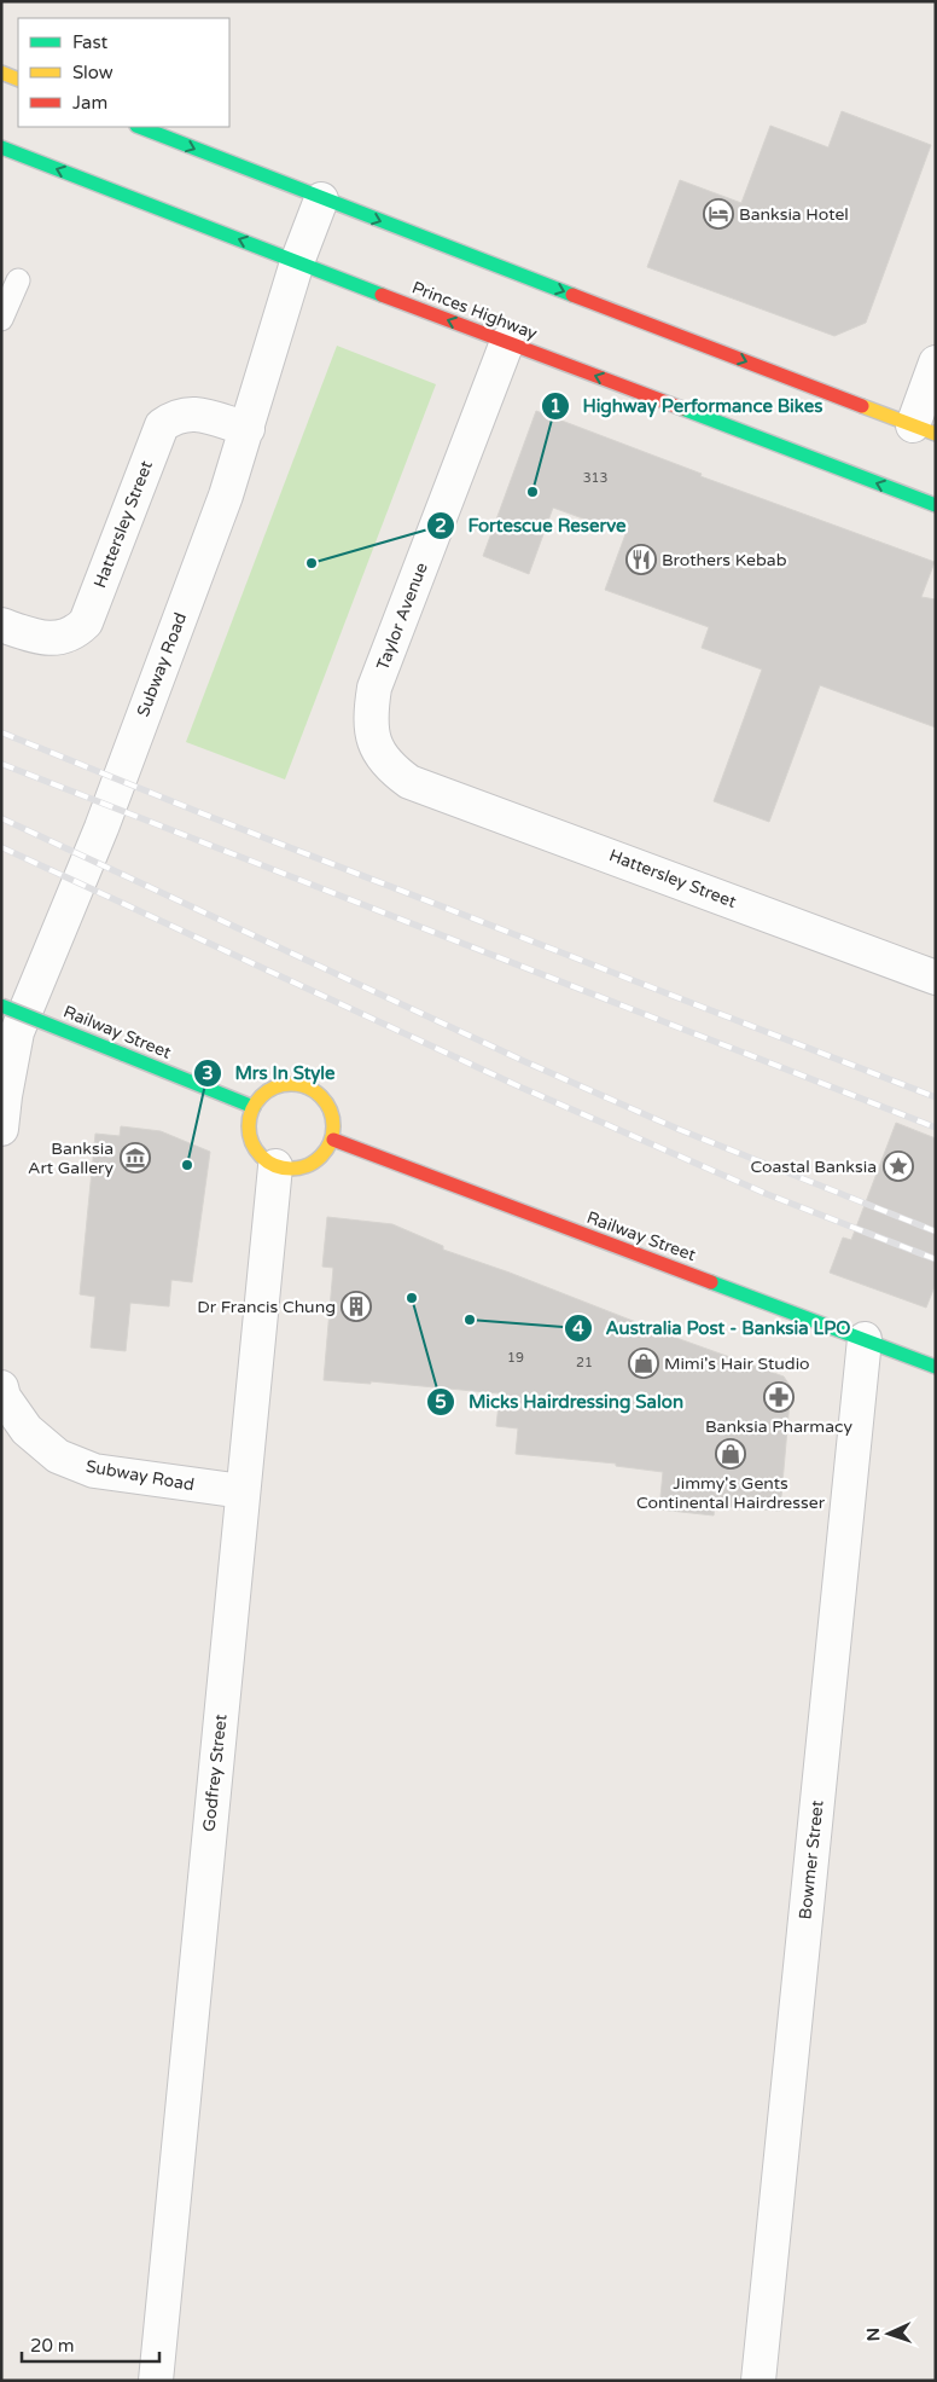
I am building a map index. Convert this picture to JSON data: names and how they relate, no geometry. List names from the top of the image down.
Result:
{
  "streets": {
    "main road": ["Princes Highway", "Railway Street"],
    "street": [
      "Hattersley Street",
      "Taylor Avenue",
      "Subway Road",
      "Godfrey Street",
      "Bowmer Street"
    ]
  },
  "crossings": [
    ["Princes Highway", "Taylor Avenue"],
    ["Princes Highway", "Subway Road"],
    ["Hattersley Street", "Taylor Avenue"],
    ["Hattersley Street", "Subway Road"],
    ["Subway Road", "Godfrey Street"],
    ["Railway Street", "Godfrey Street"],
    ["Railway Street", "Bowmer Street"]
  ],
  "places": {
    "hotel": ["Banksia Hotel"],
    "other": [
      "Highway Performance Bikes",
      "Fortescue Reserve",
      "Mrs In Style",
      "Micks Hairdressing Salon",
      "Australia Post - Banksia LPO"
    ],
    "restaurant": ["Brothers Kebab"],
    "museum": ["Banksia Art Gallery"],
    "place": ["Coastal Banksia"],
    "building": ["Dr Francis Chung"],
    "shop": ["Mimi's Hair Studio", "Jimmy's Gents Continental Hairdresser"],
    "pharmacy": ["Banksia Pharmacy"]
  },
  "house_numbers": ["313", "19", "21"],
  "legend": ["Fast", "Slow", "Jam"],
  "scale_bar": "20 m",
  "north": "left"
}
